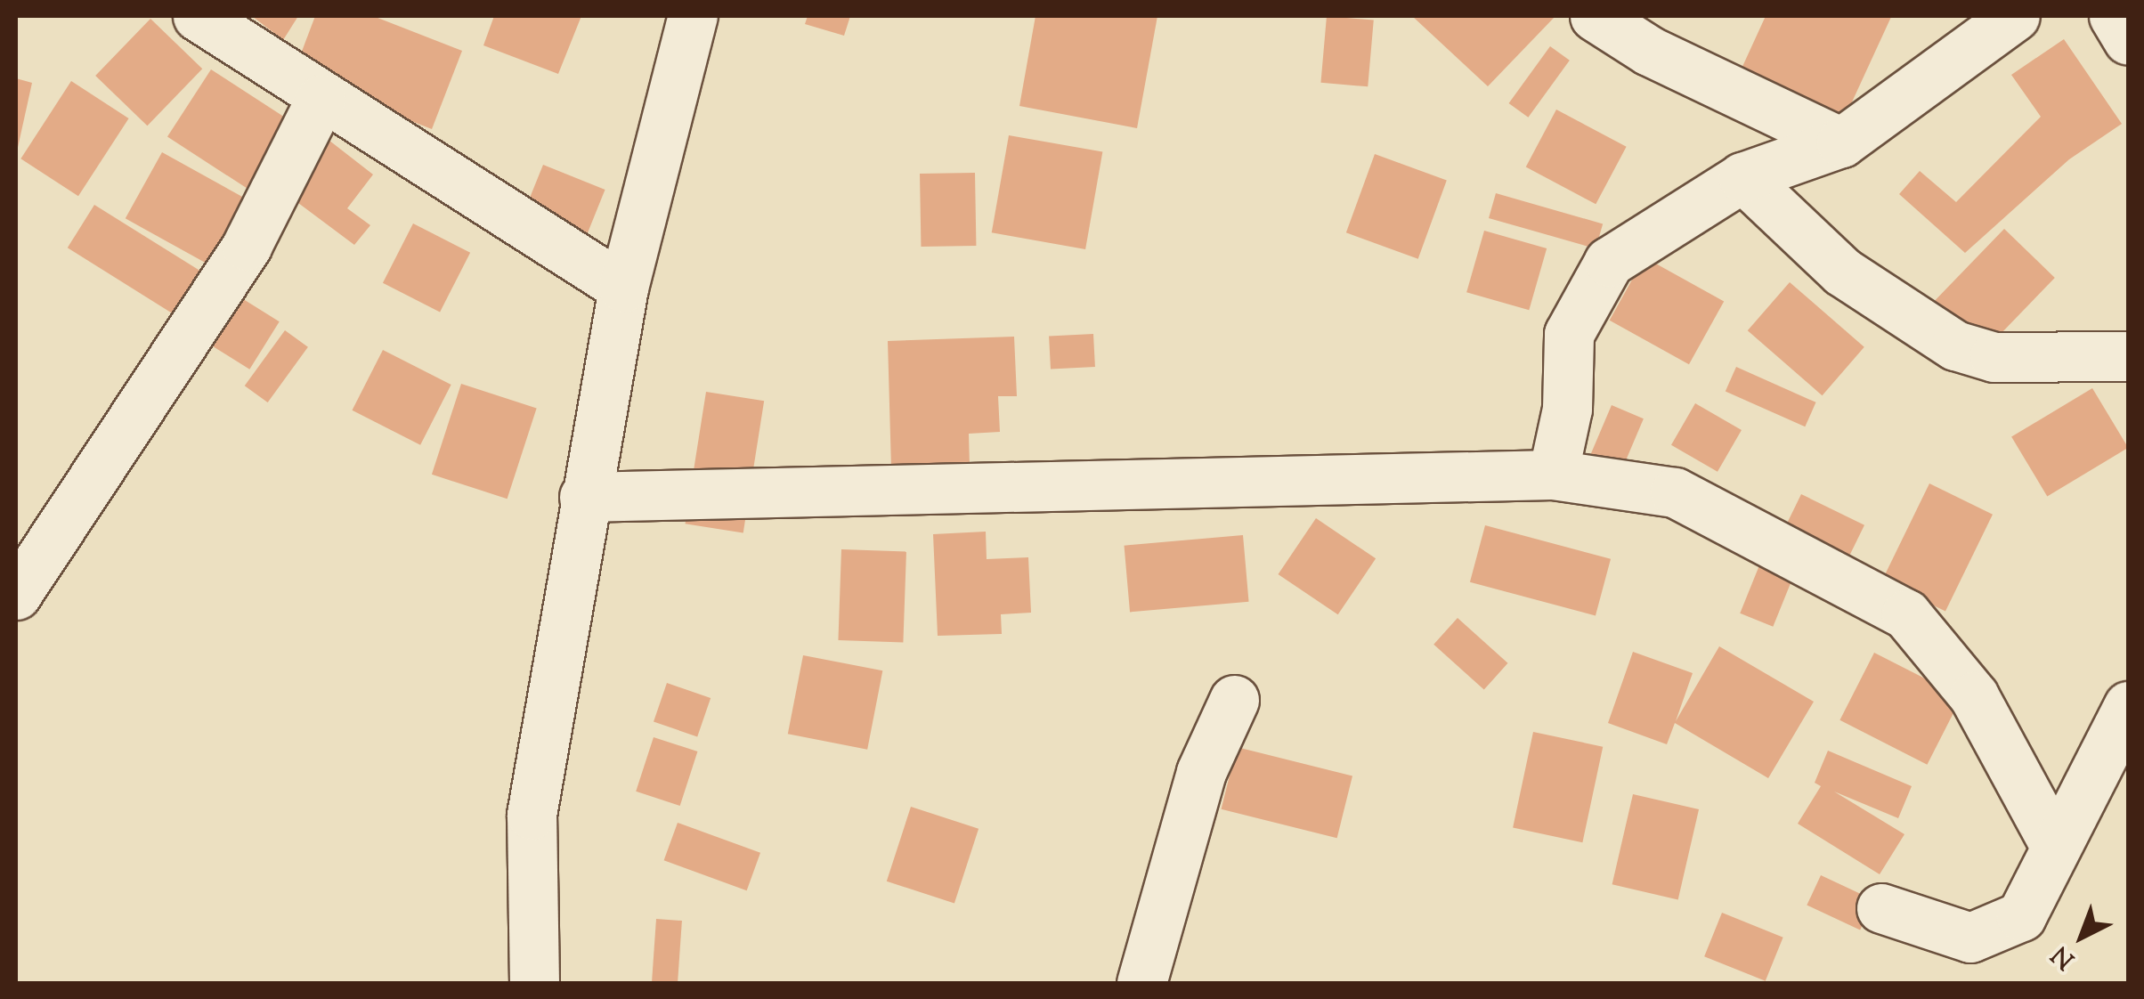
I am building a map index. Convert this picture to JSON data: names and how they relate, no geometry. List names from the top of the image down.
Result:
{
  "north": "bottom left"
}
